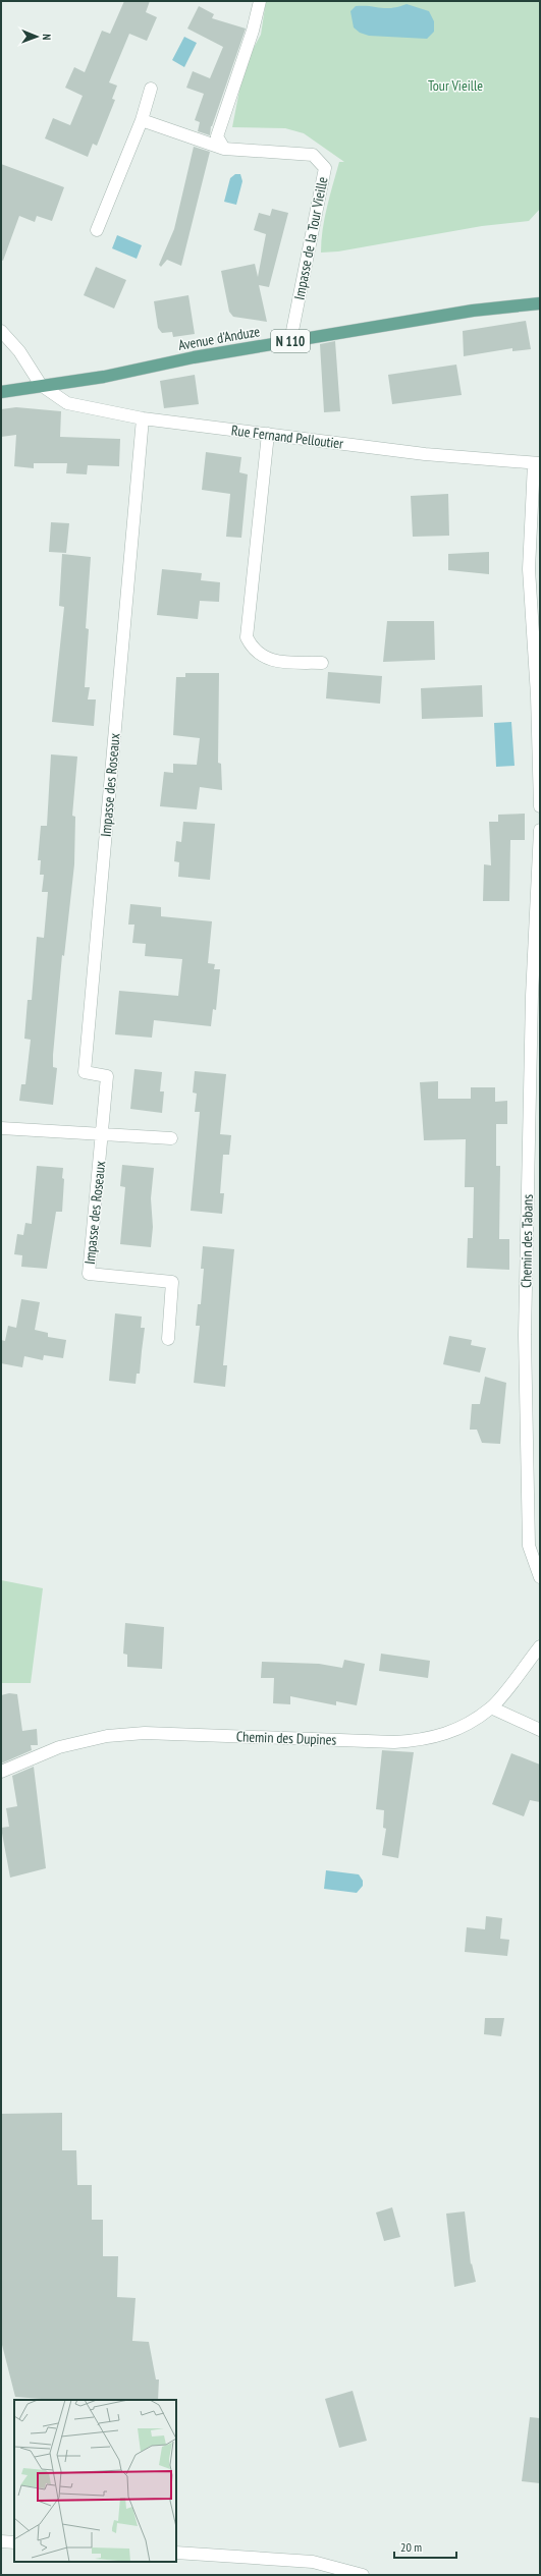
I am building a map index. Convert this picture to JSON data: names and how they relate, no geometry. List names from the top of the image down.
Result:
{
  "streets": {
    "main road": ["Avenue d'Anduze", "N 110"],
    "street": [
      "Impasse de la Tour Vieille",
      "Rue Fernand Pelloutier",
      "Impasse des Roseaux",
      "Chemin des Tabans",
      "Chemin des Dupines"
    ]
  },
  "crossings": [
    ["Impasse de la Tour Vieille", "Avenue d'Anduze"],
    ["Avenue d'Anduze", "Rue Fernand Pelloutier"],
    ["Rue Fernand Pelloutier", "Impasse des Roseaux"]
  ],
  "parks": ["Tour Vieille"],
  "scale_bar": "20 m",
  "north": "right"
}
